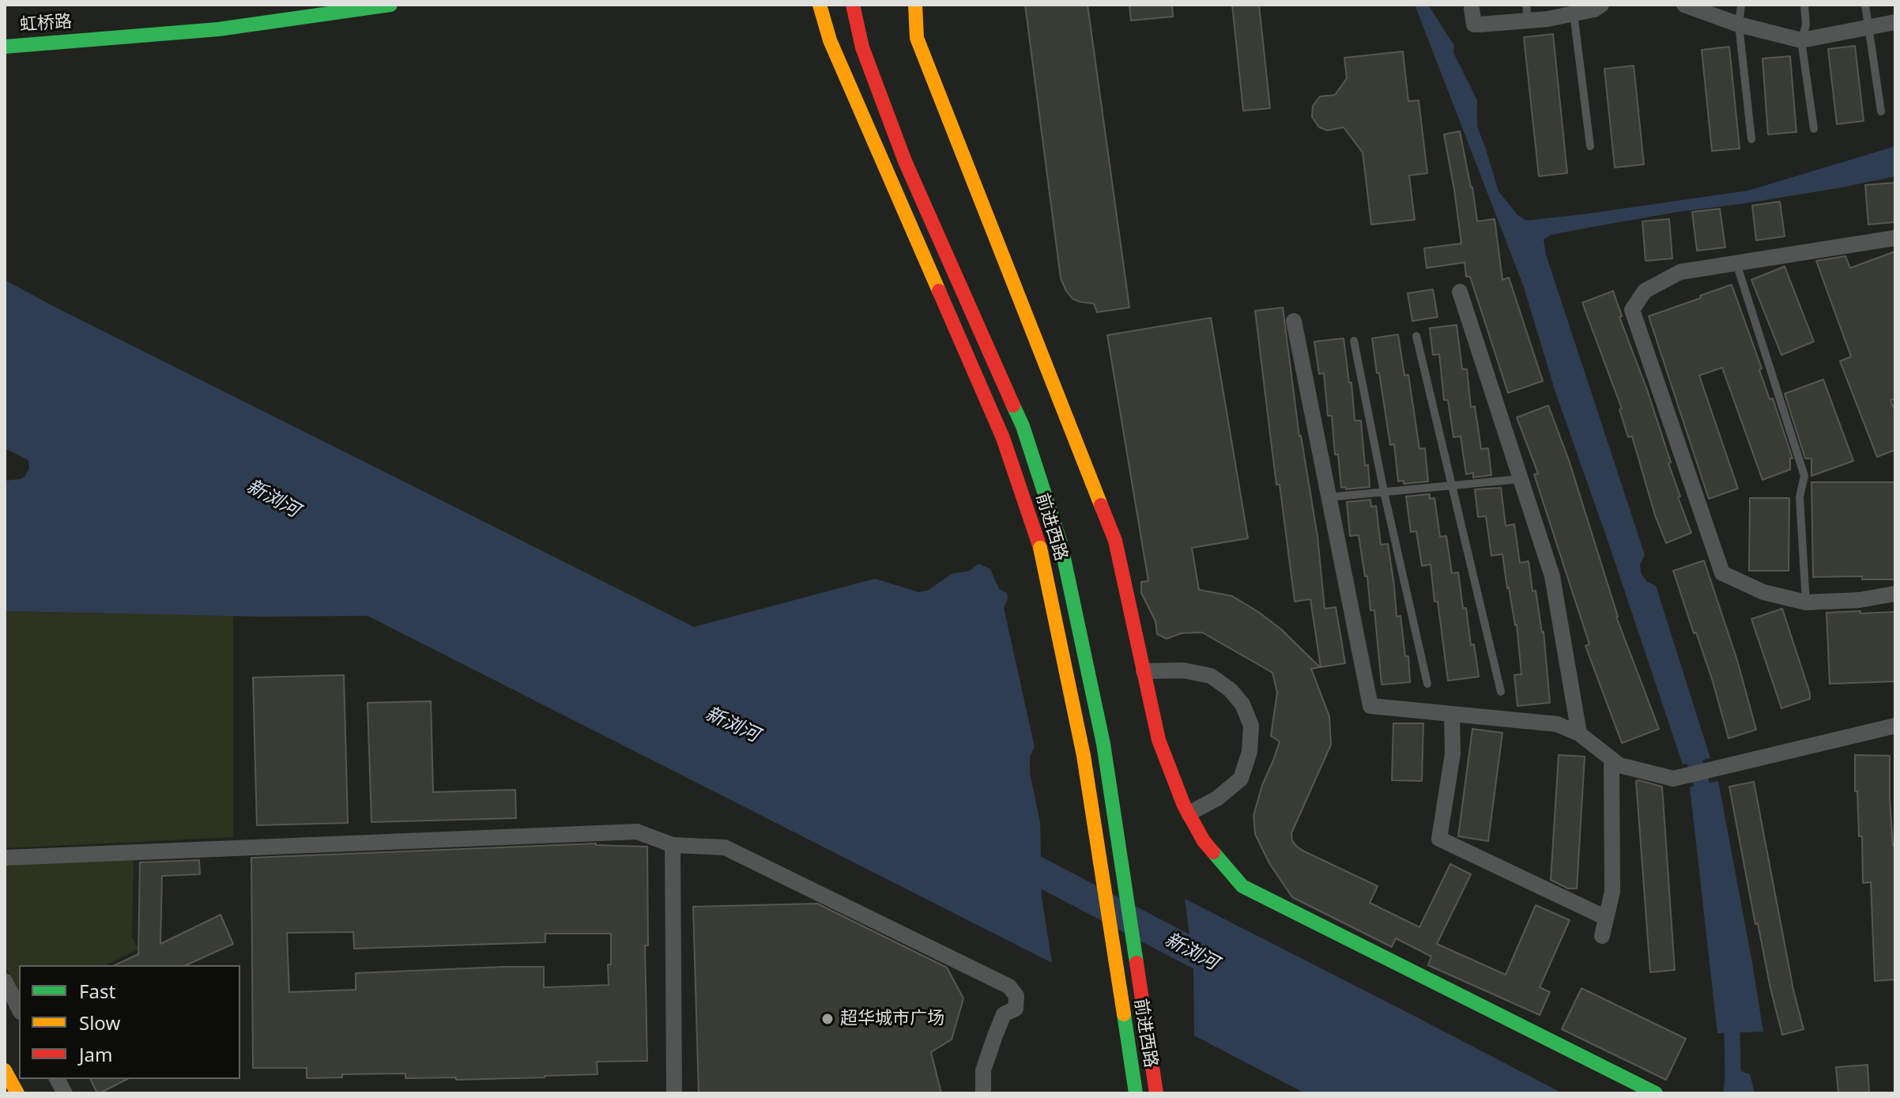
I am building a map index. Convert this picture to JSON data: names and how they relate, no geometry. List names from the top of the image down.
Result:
{
  "streets": {
    "main road": ["虹桥路", "前进西路"]
  },
  "water": ["新浏河"],
  "places": ["超华城市广场"],
  "legend": ["Fast", "Slow", "Jam"]
}
